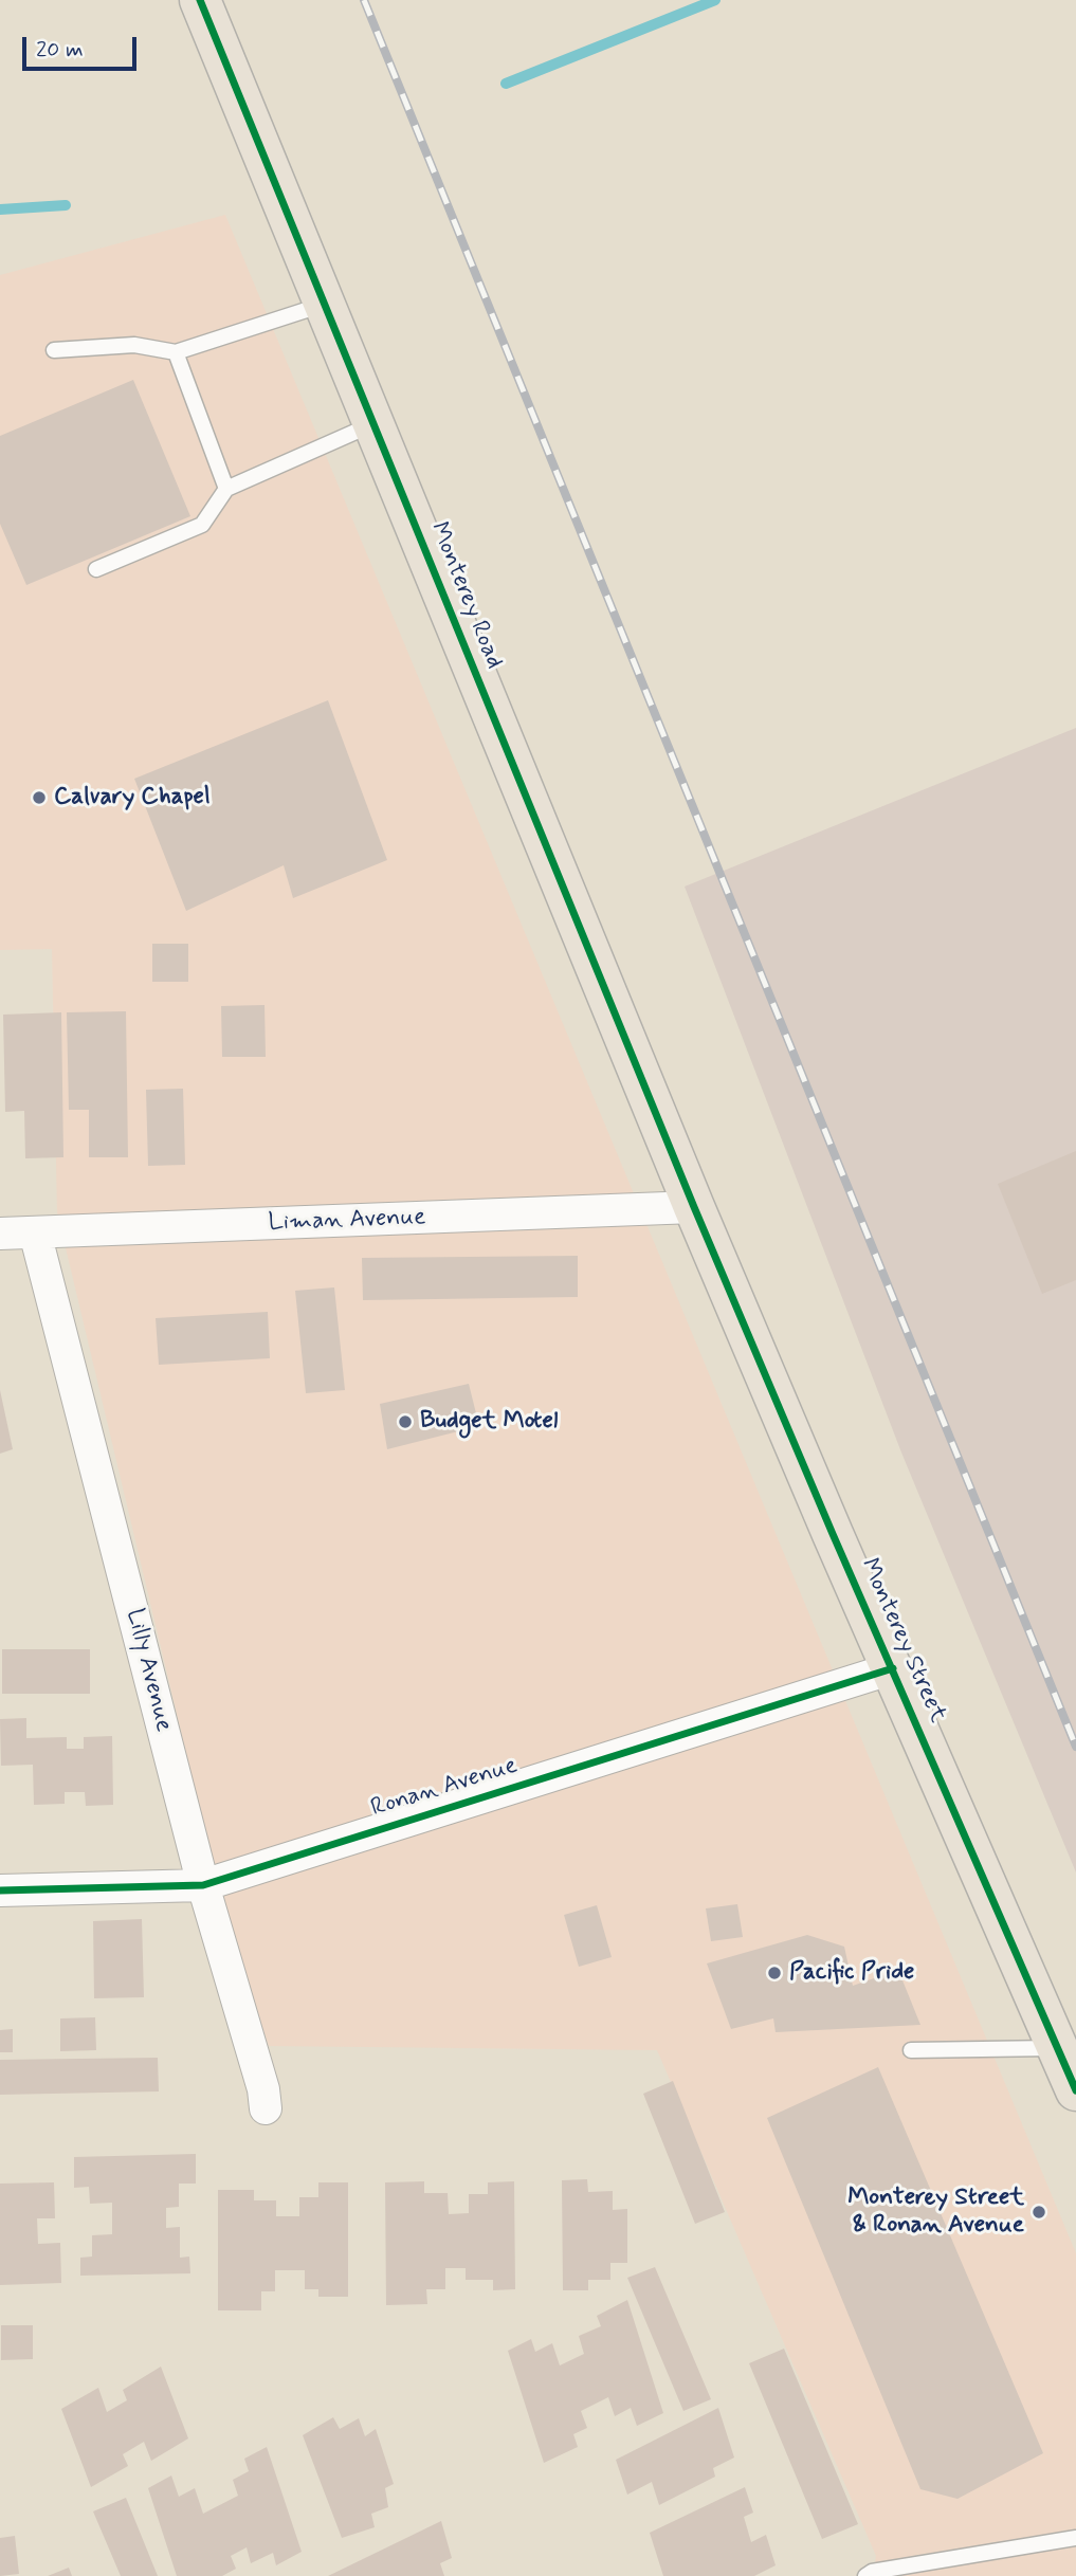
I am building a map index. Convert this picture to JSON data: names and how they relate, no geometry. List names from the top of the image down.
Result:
{
  "streets": {
    "main road": ["Monterey Road", "Monterey Street"],
    "street": ["Liman Avenue", "Lilly Avenue", "Ronan Avenue"]
  },
  "crossings": [
    ["Monterey Road", "Liman Avenue"],
    ["Monterey Road", "Monterey Street"],
    ["Liman Avenue", "Monterey Street"],
    ["Liman Avenue", "Lilly Avenue"],
    ["Monterey Street", "Ronan Avenue"],
    ["Lilly Avenue", "Ronan Avenue"]
  ],
  "places": [
    "Calvary Chapel",
    "Budget Motel",
    "Pacific Pride",
    "Monterey Street & Ronan Avenue"
  ],
  "scale_bar": "20 m"
}
